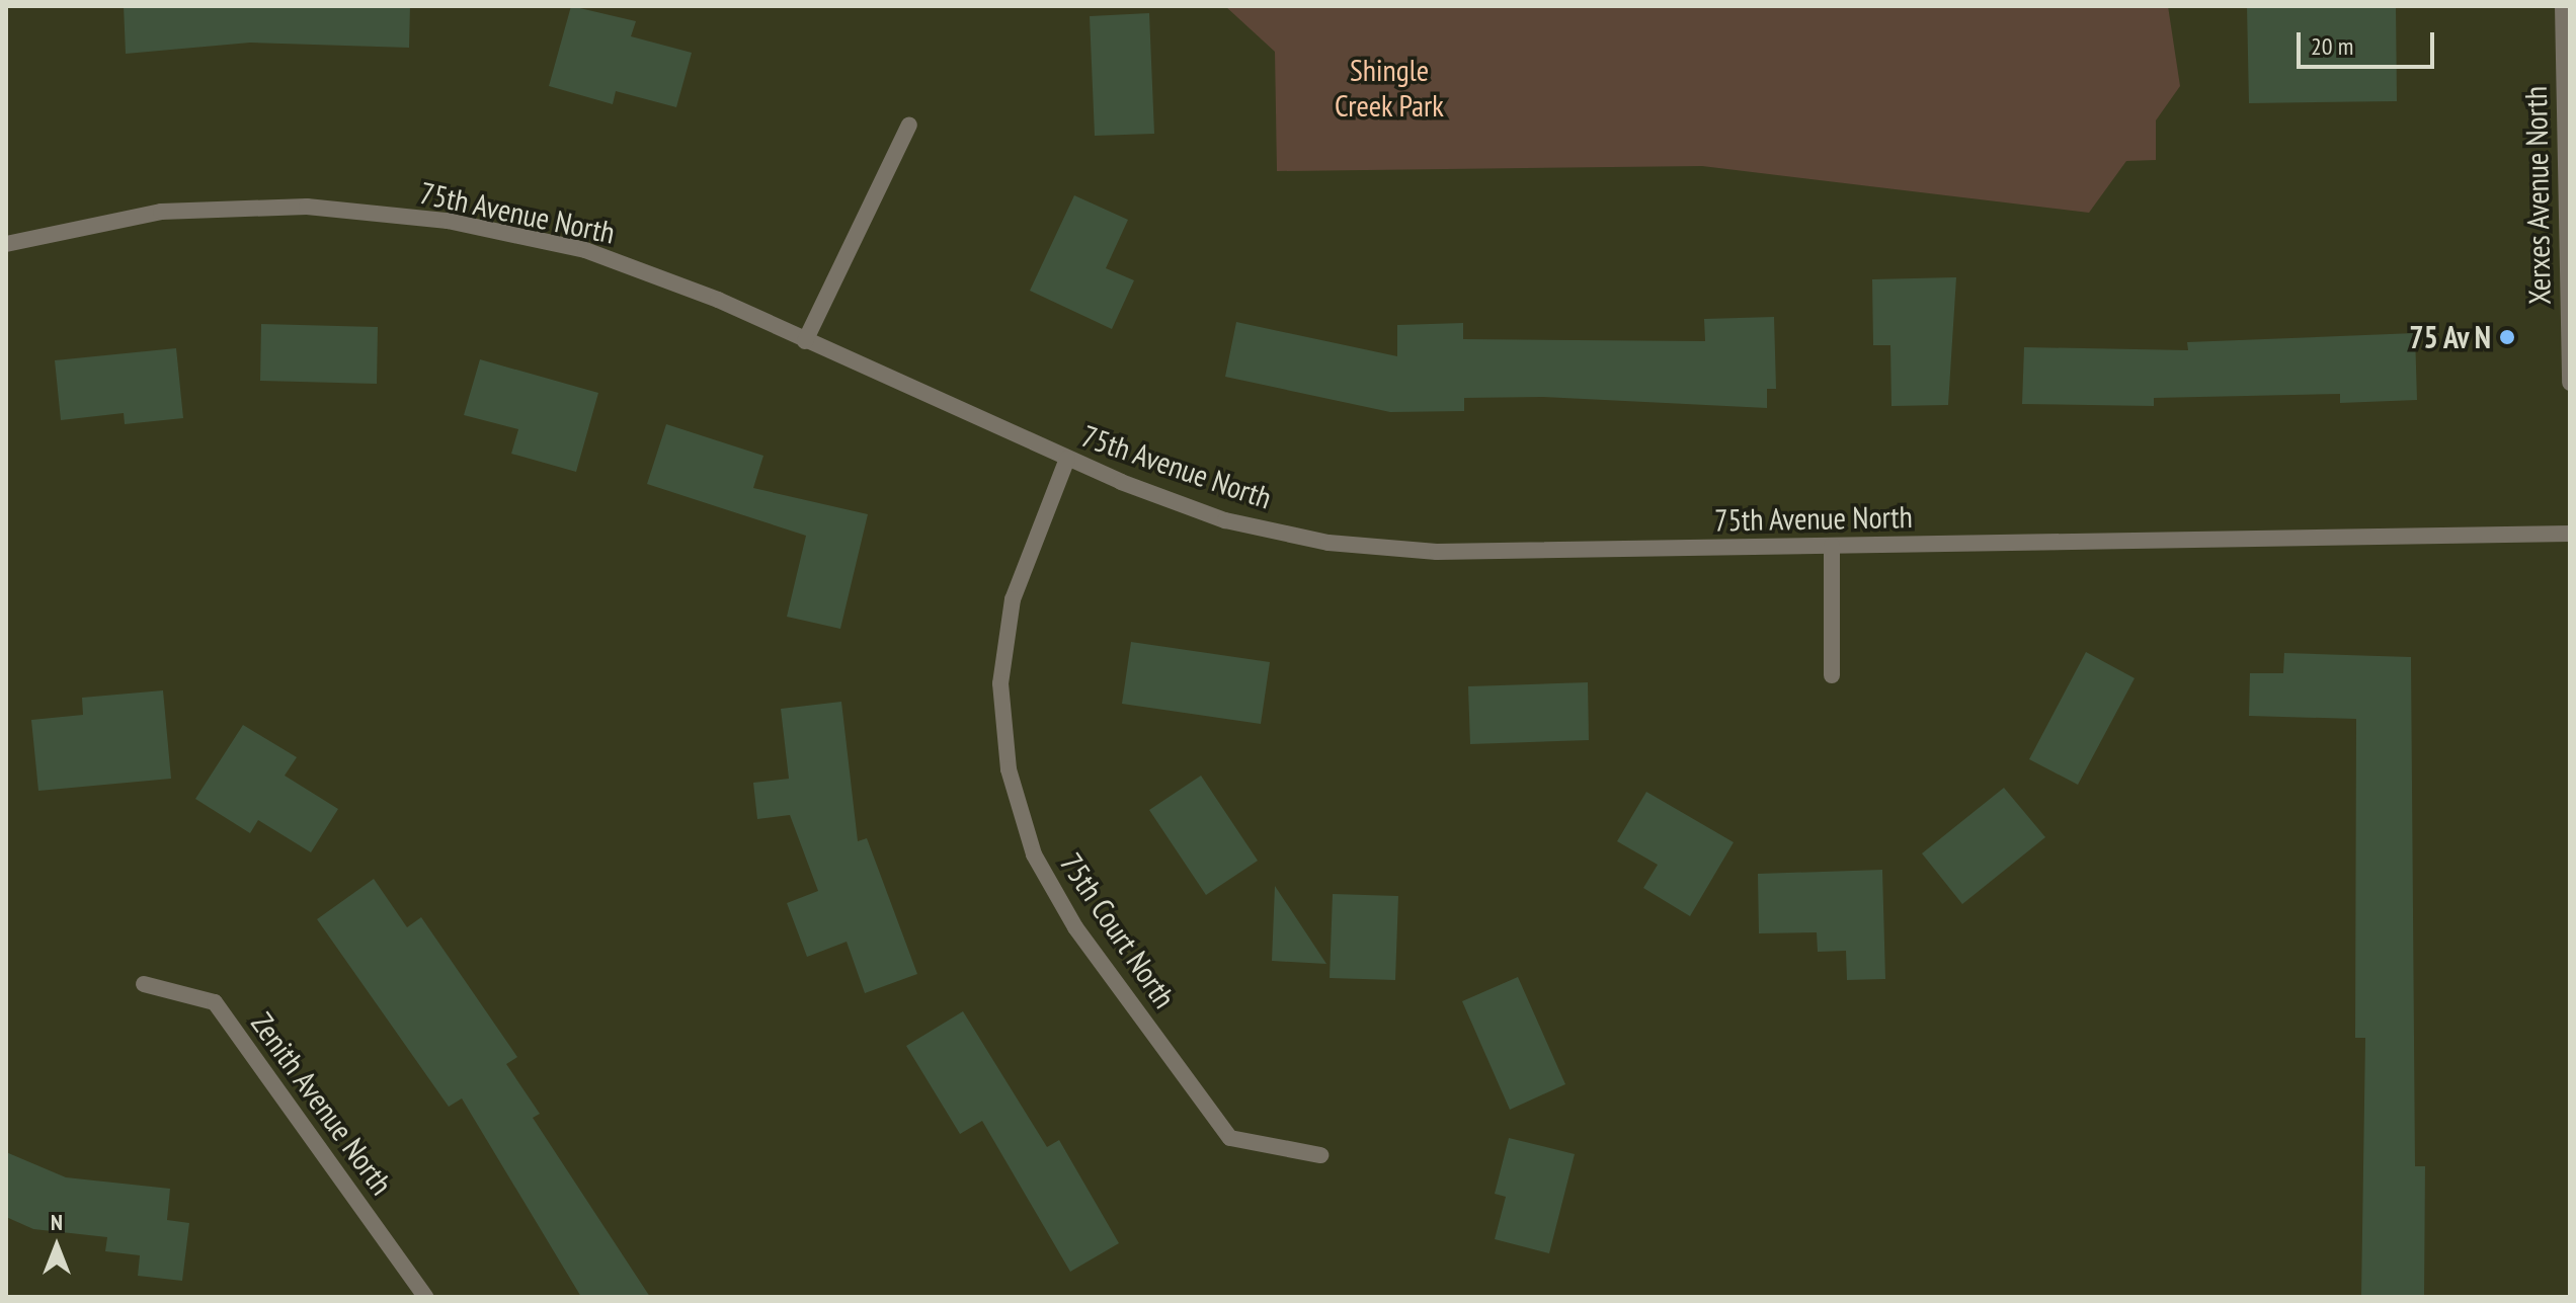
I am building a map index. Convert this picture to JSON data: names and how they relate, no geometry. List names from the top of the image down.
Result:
{
  "streets": {
    "street": [
      "Xerxes Avenue North",
      "75th Avenue North",
      "75th Court North",
      "Zenith Avenue North"
    ]
  },
  "crossings": [
    ["75th Avenue North", "75th Court North"]
  ],
  "parks": ["Shingle Creek Park"],
  "places": ["75 Av N"],
  "scale_bar": "20 m",
  "north": "top"
}
